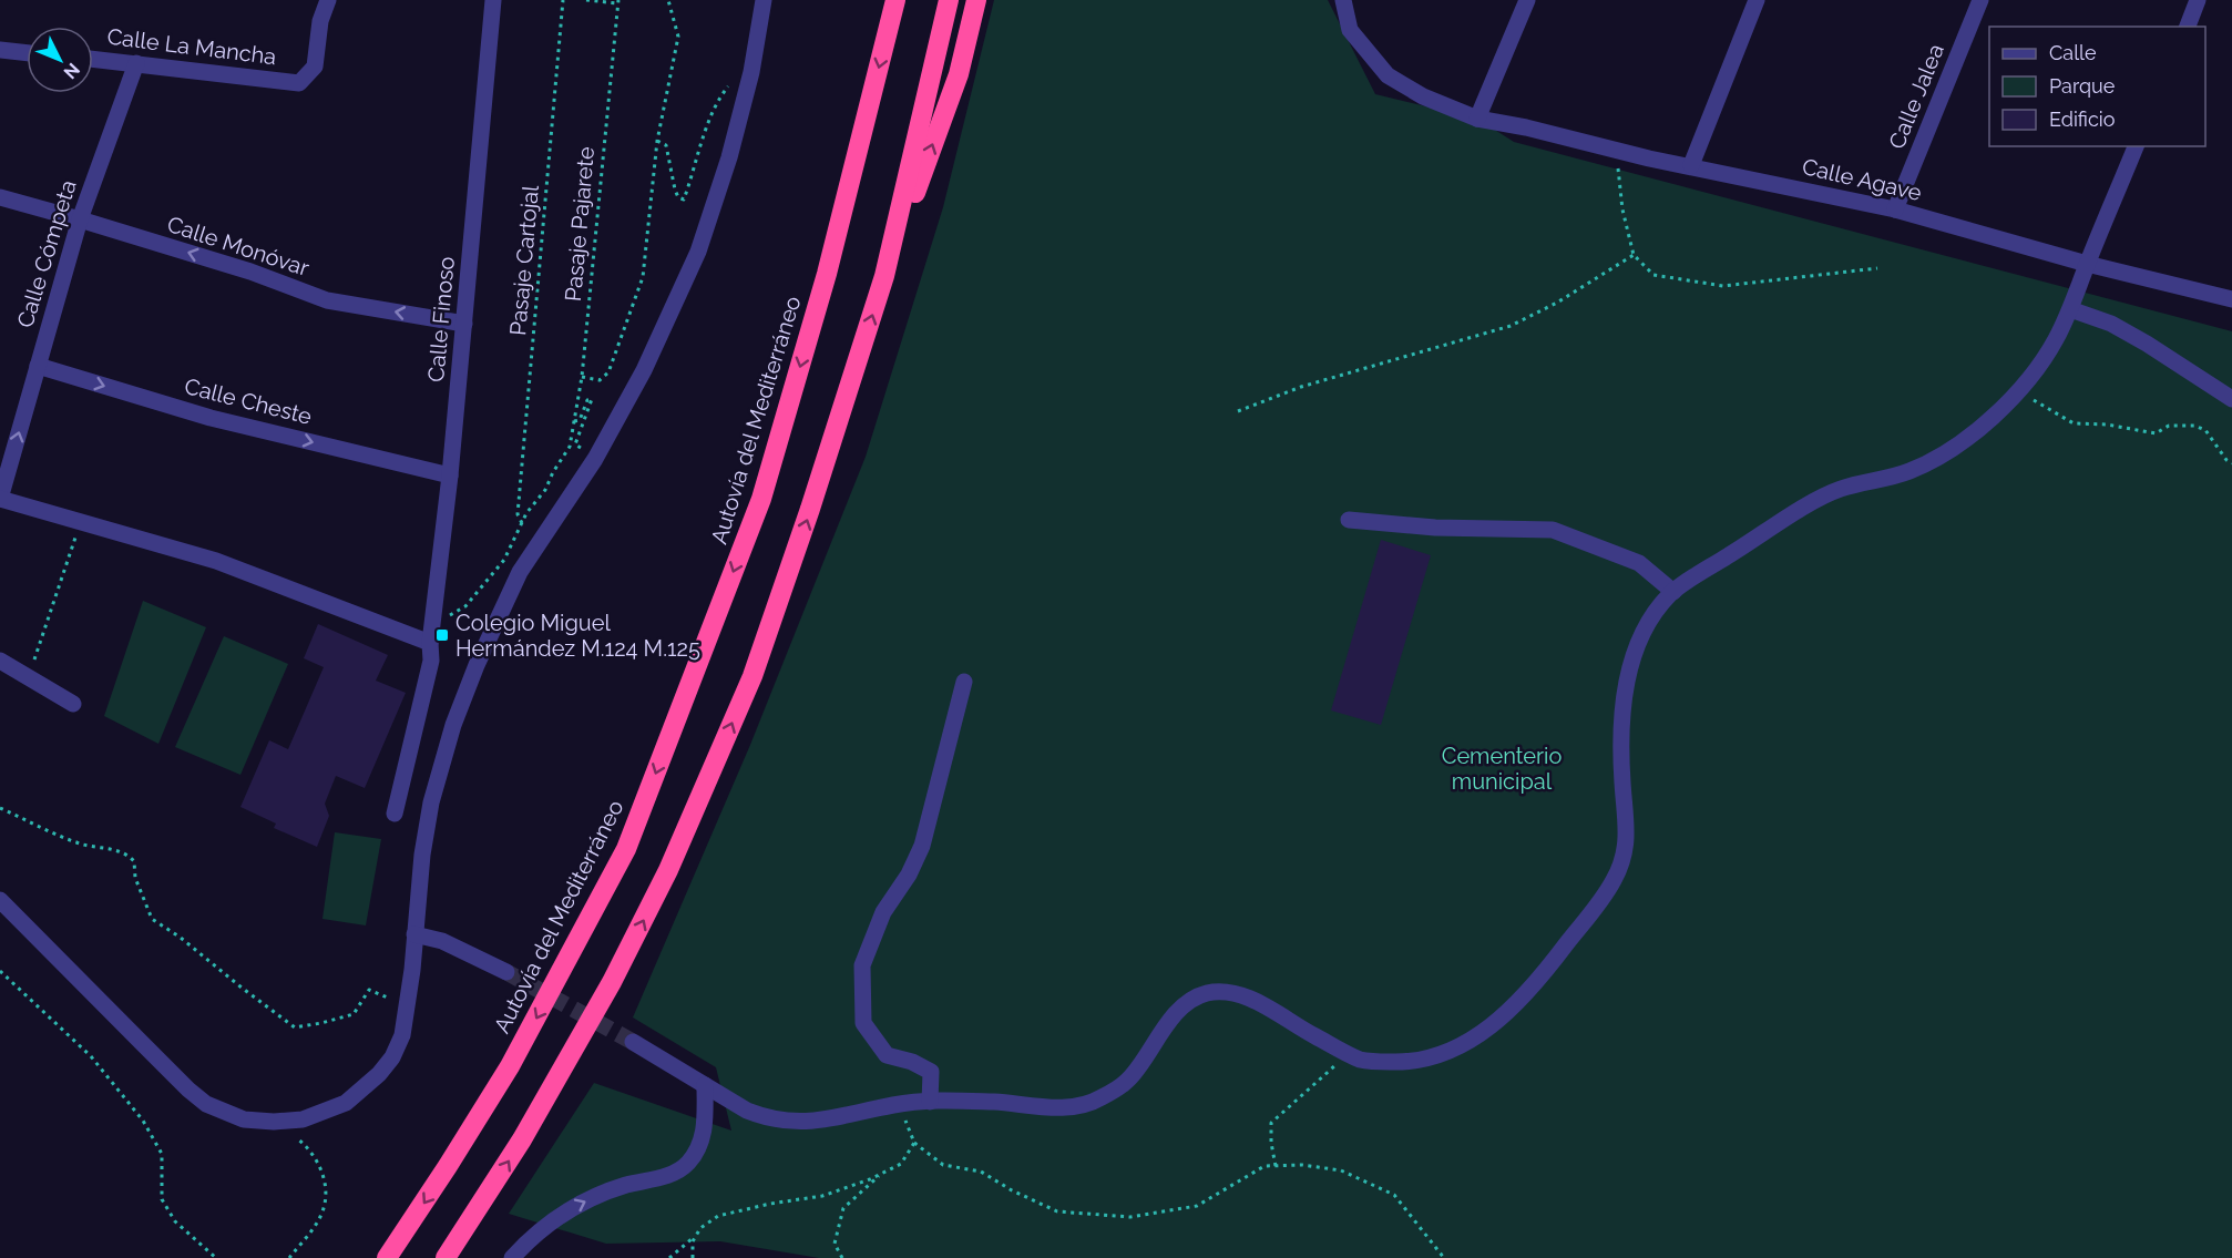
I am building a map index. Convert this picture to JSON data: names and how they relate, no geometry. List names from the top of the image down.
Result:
{
  "streets": {
    "highway": ["Autovía del Mediterráneo"],
    "street": [
      "Calle La Mancha",
      "Calle Jalea",
      "Calle Agave",
      "Calle Monóvar",
      "Calle Cómpeta",
      "Calle Finoso",
      "Calle Cheste"
    ],
    "path": ["Pasaje Pajarete", "Pasaje Cartojal"]
  },
  "crossings": [
    ["Calle La Mancha", "Calle Cómpeta"],
    ["Calle Jalea", "Calle Agave"],
    ["Pasaje Pajarete", "Pasaje Cartojal"],
    ["Calle Monóvar", "Calle Cómpeta"],
    ["Calle Monóvar", "Calle Finoso"],
    ["Calle Cómpeta", "Calle Cheste"],
    ["Calle Finoso", "Calle Cheste"]
  ],
  "one_way": ["Calle Monóvar"],
  "parks": ["Cementerio municipal"],
  "places": {
    "transit": ["Colegio Miguel Hermández M.124 M.125"]
  },
  "legend": ["Calle", "Parque", "Edificio"],
  "north": "bottom right"
}
